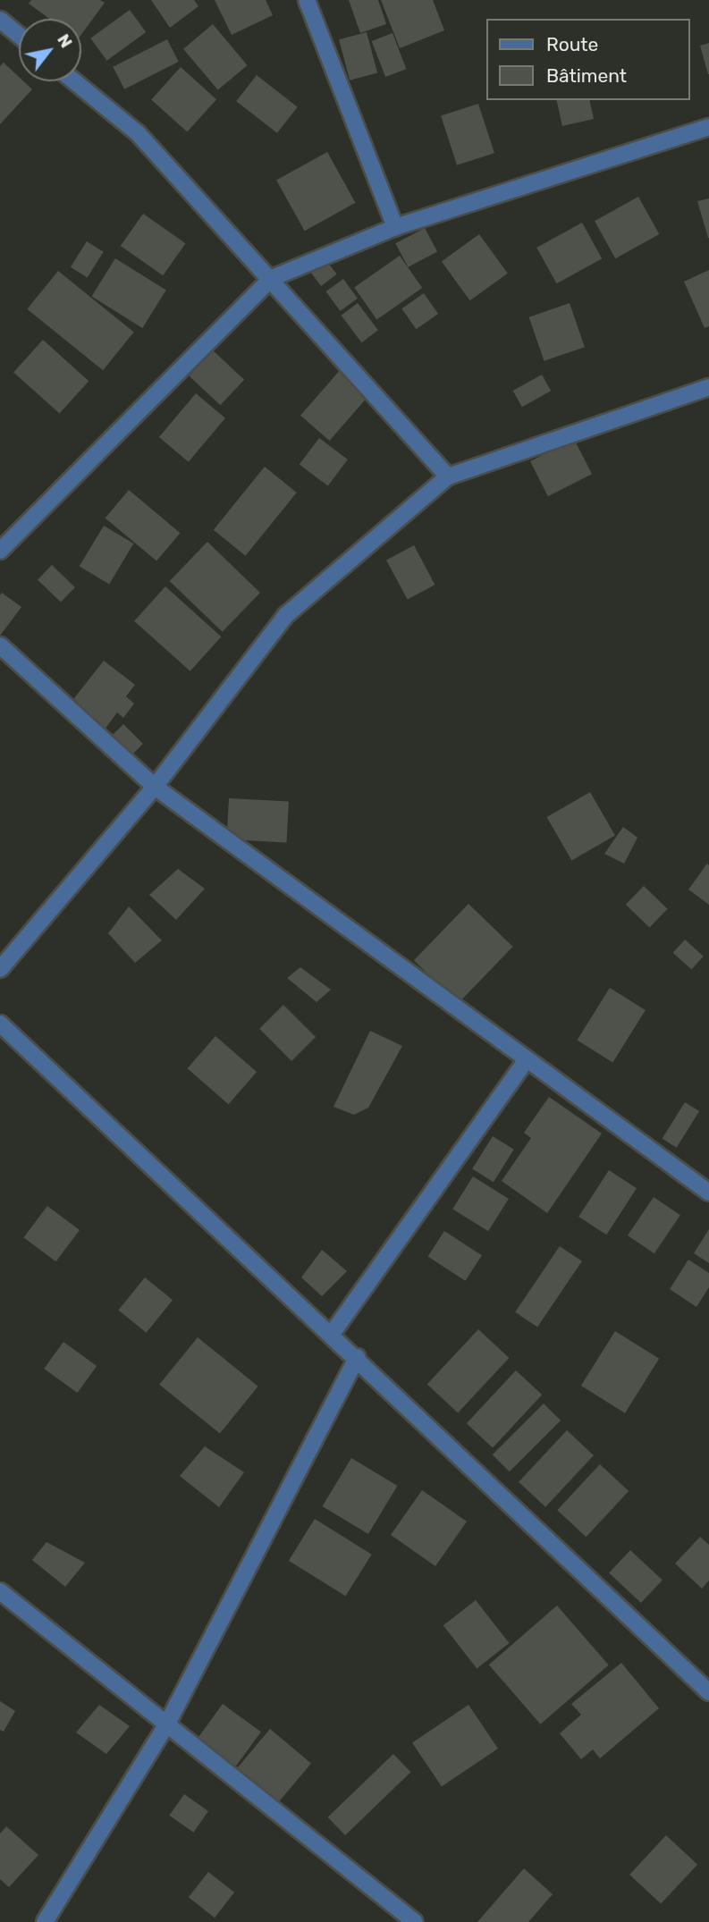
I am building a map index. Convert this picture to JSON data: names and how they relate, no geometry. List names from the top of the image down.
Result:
{
  "legend": ["Route", "Bâtiment"],
  "north": "top right"
}
